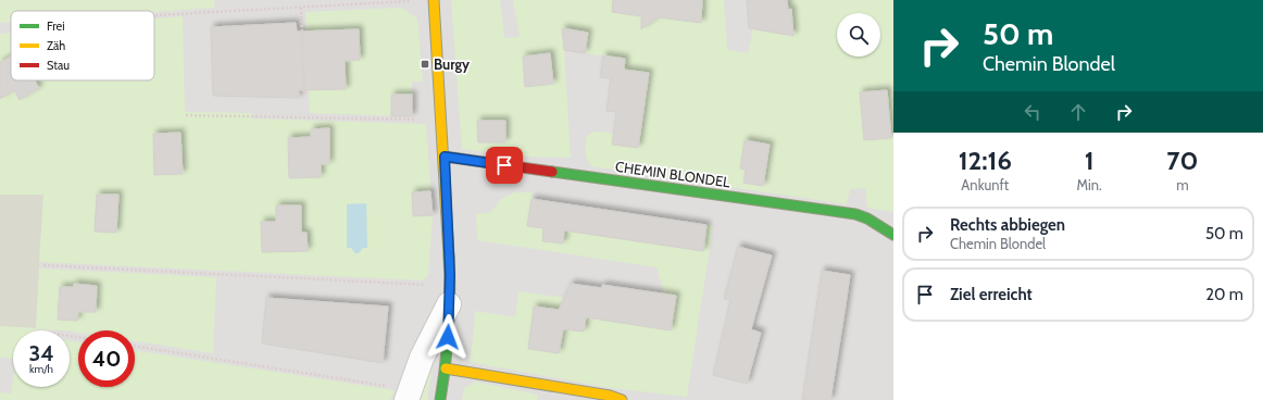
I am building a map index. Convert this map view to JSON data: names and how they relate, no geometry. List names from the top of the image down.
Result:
{
  "streets": {
    "street": ["CHEMIN BLONDEL"]
  },
  "places": {
    "transit": ["Burgy"]
  },
  "legend": ["Frei", "Zäh", "Stau"],
  "page": {
    "turn": ["50 m", "Chemin Blondel"],
    "eta": [
      "12:16",
      "Ankunft",
      "1",
      "Min.",
      "70",
      "m"
    ],
    "list": [
      {
        "name": "Rechts abbiegen",
        "note": "Chemin Blondel",
        "value": "50 m"
      },
      {
        "name": "Ziel erreicht",
        "value": "20 m"
      }
    ],
    "speed": "34 km/h",
    "limit": "40"
  }
}
